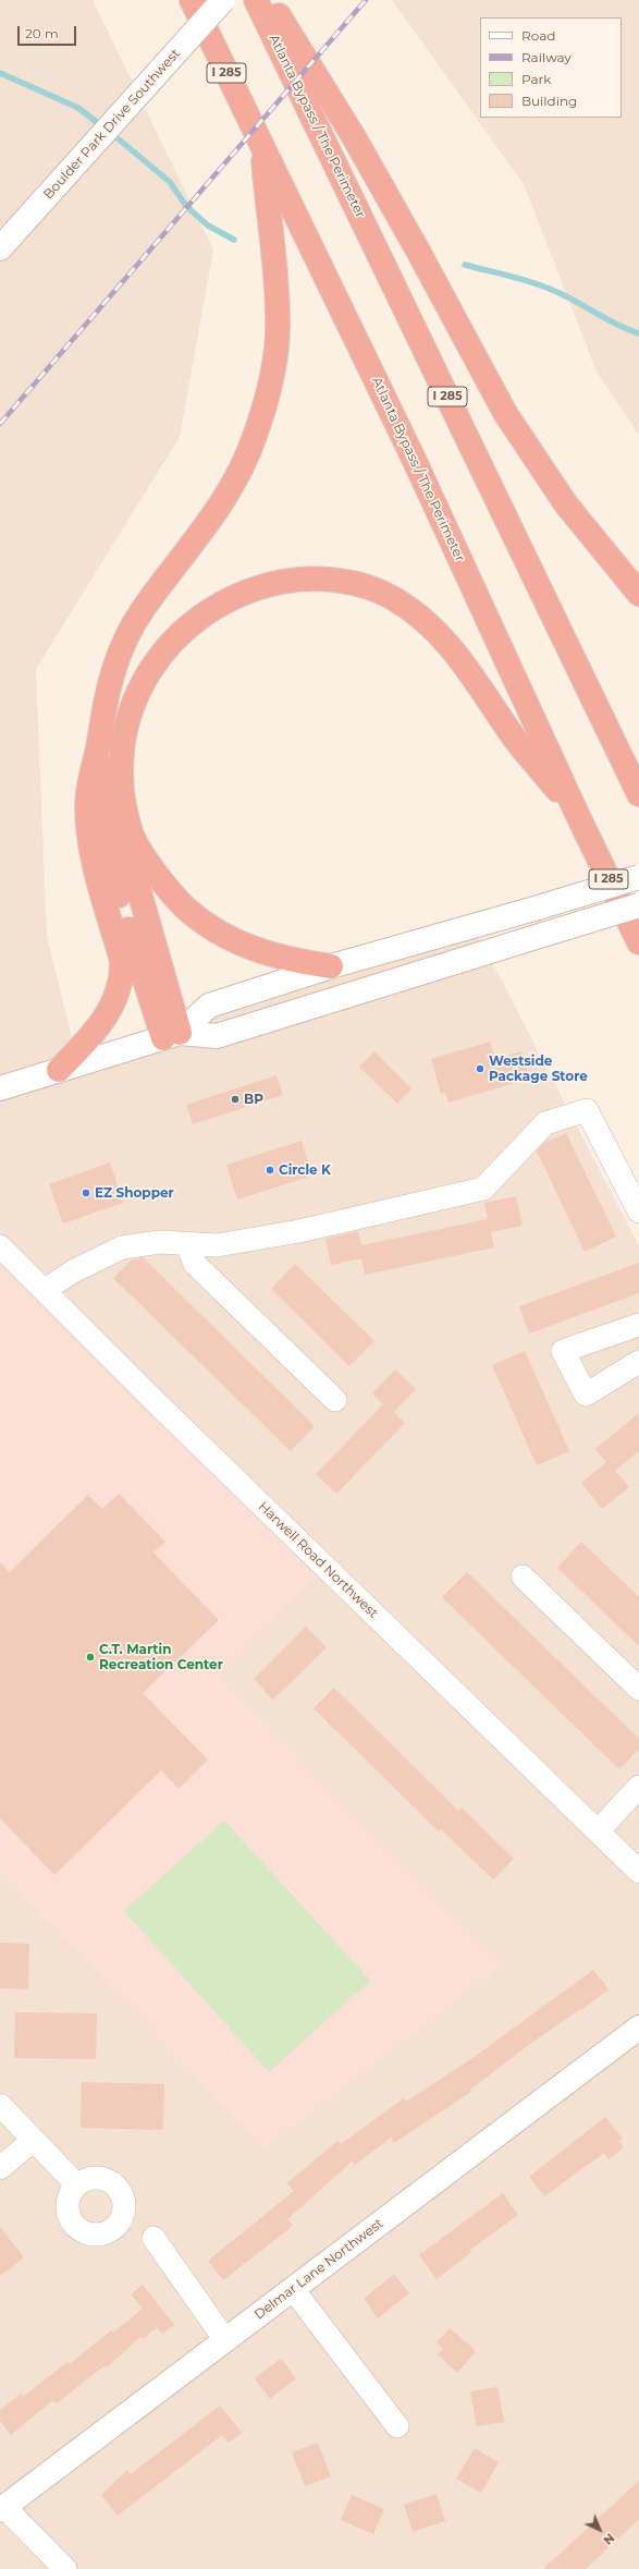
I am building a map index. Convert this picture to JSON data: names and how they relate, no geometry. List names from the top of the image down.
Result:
{
  "streets": {
    "highway": ["I 285", "Atlanta Bypass / The Perimeter"],
    "main road": ["Boulder Park Drive Southwest", "Delmar Lane Northwest"],
    "street": ["Harwell Road Northwest"]
  },
  "places": [
    "Westside Package Store",
    "BP",
    "Circle K",
    "EZ Shopper",
    "C.T. Martin Recreation Center"
  ],
  "legend": [
    "Road",
    "Railway",
    "Park",
    "Building"
  ],
  "scale_bar": "20 m",
  "north": "bottom right"
}
